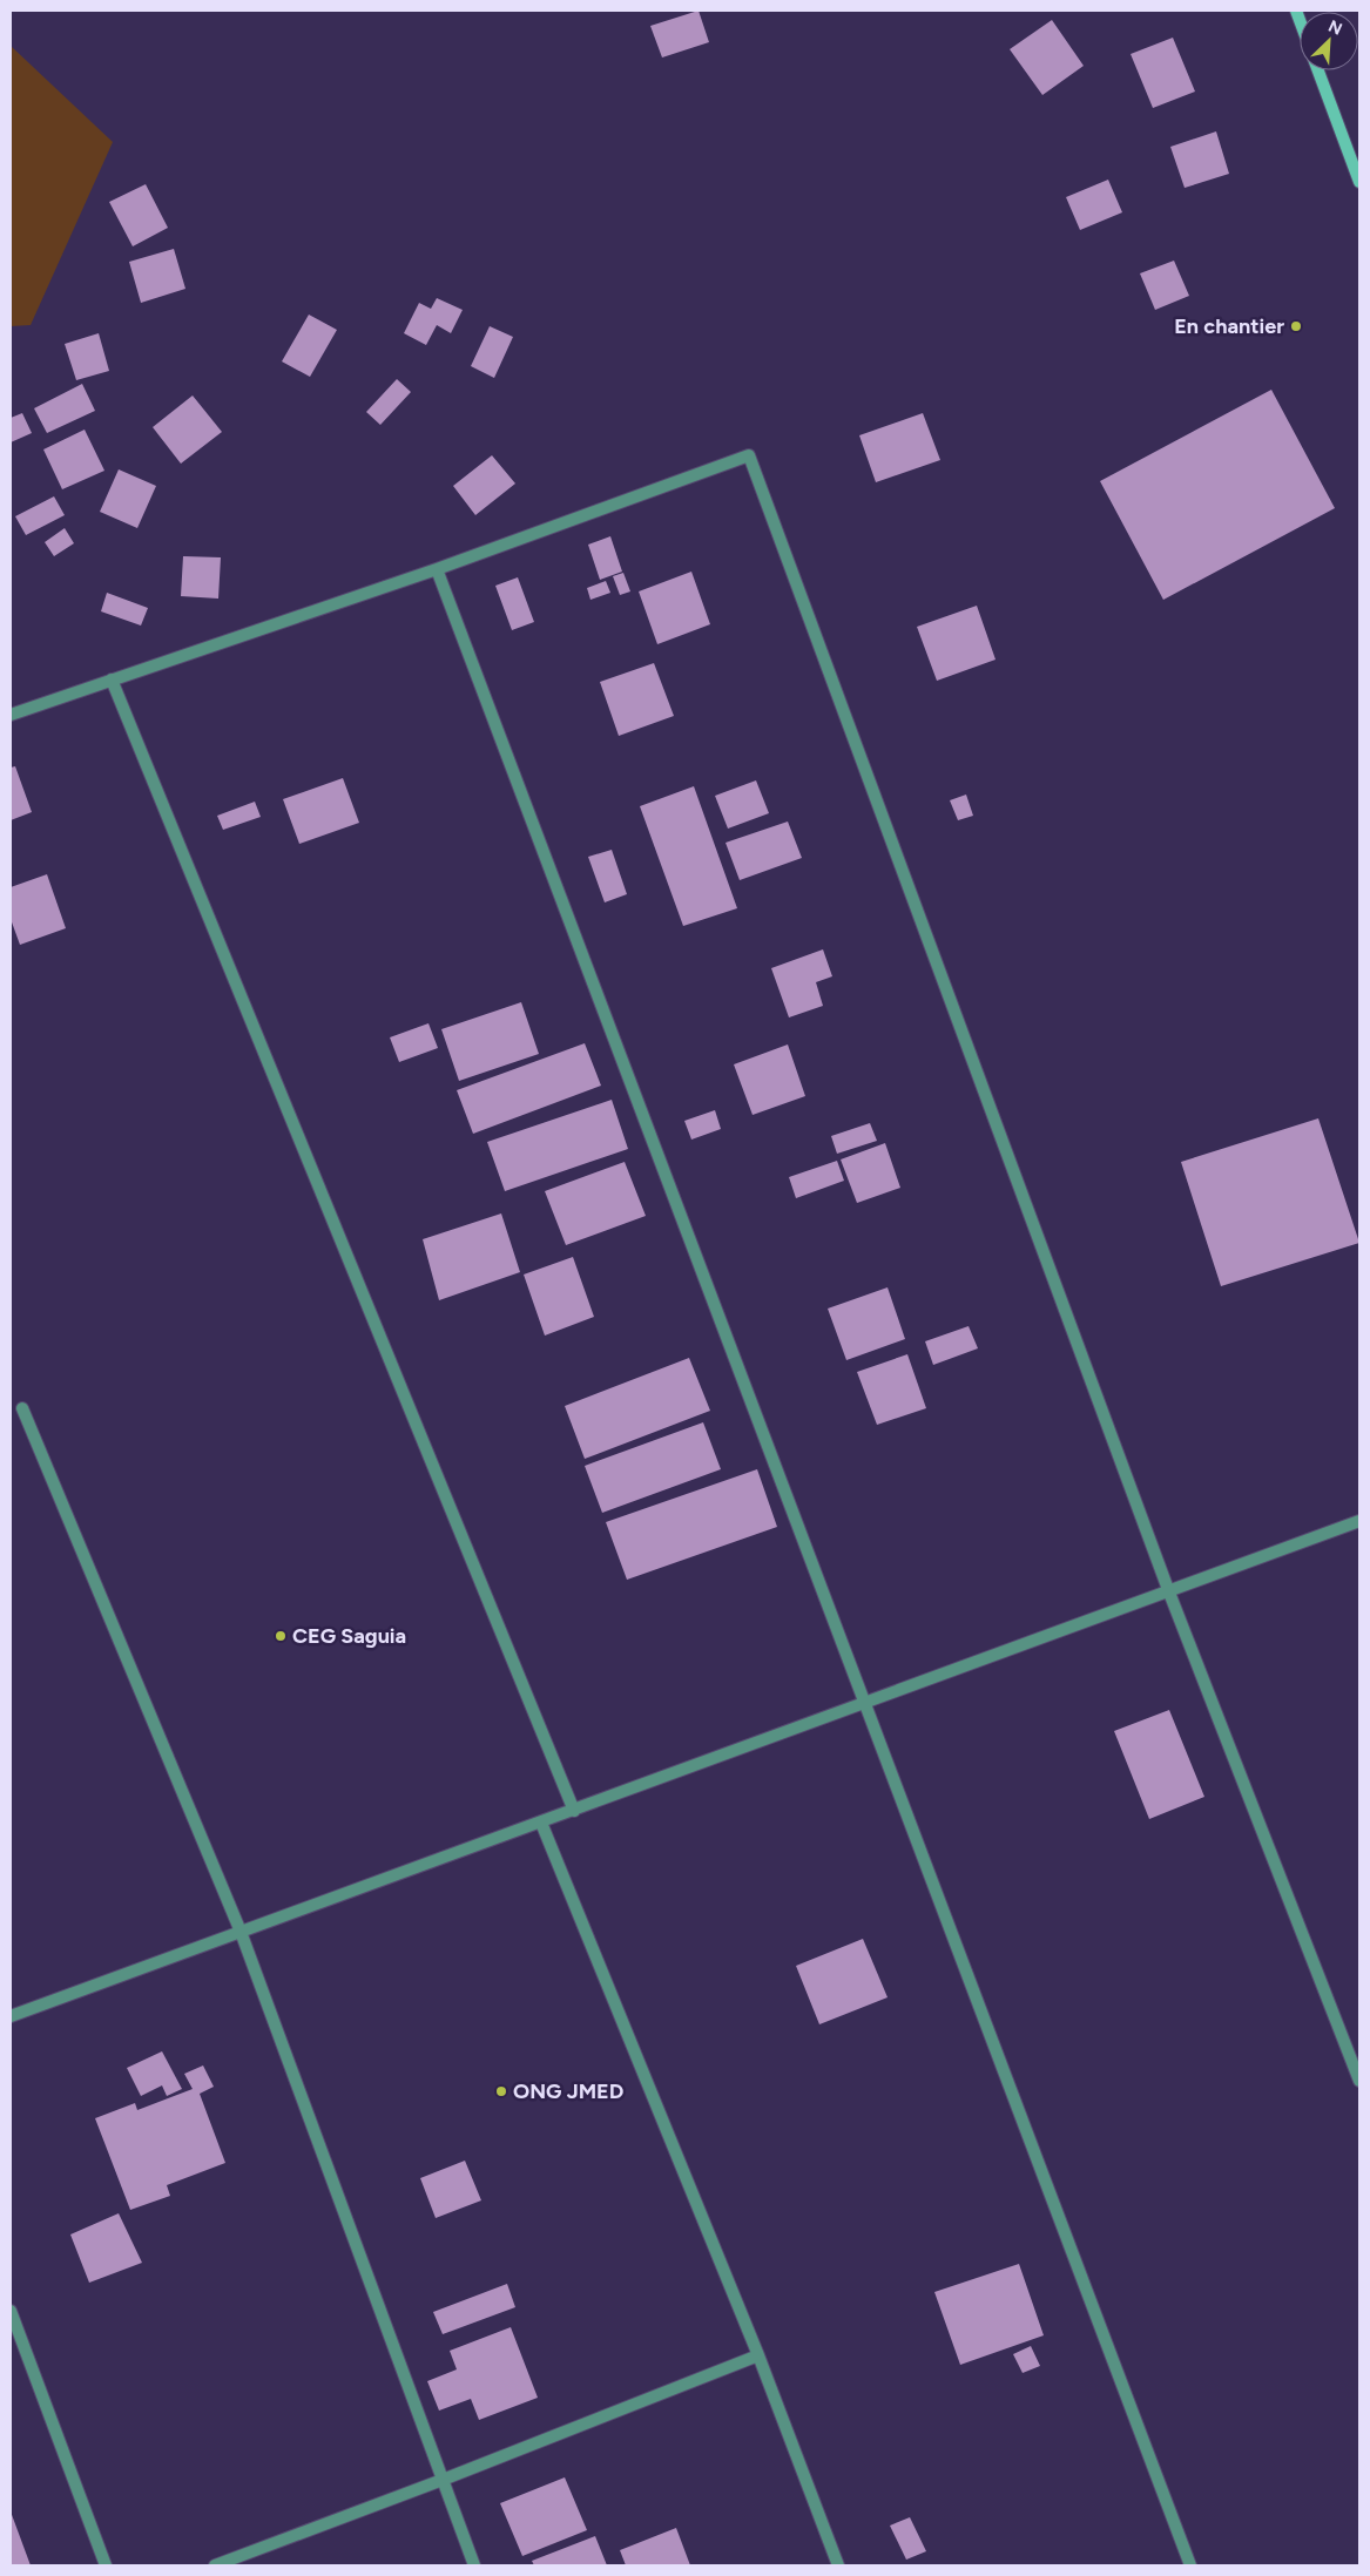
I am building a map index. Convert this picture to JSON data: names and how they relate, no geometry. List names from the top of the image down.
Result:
{
  "places": ["En chantier", "CEG Saguia", "ONG JMED"],
  "north": "top right"
}
